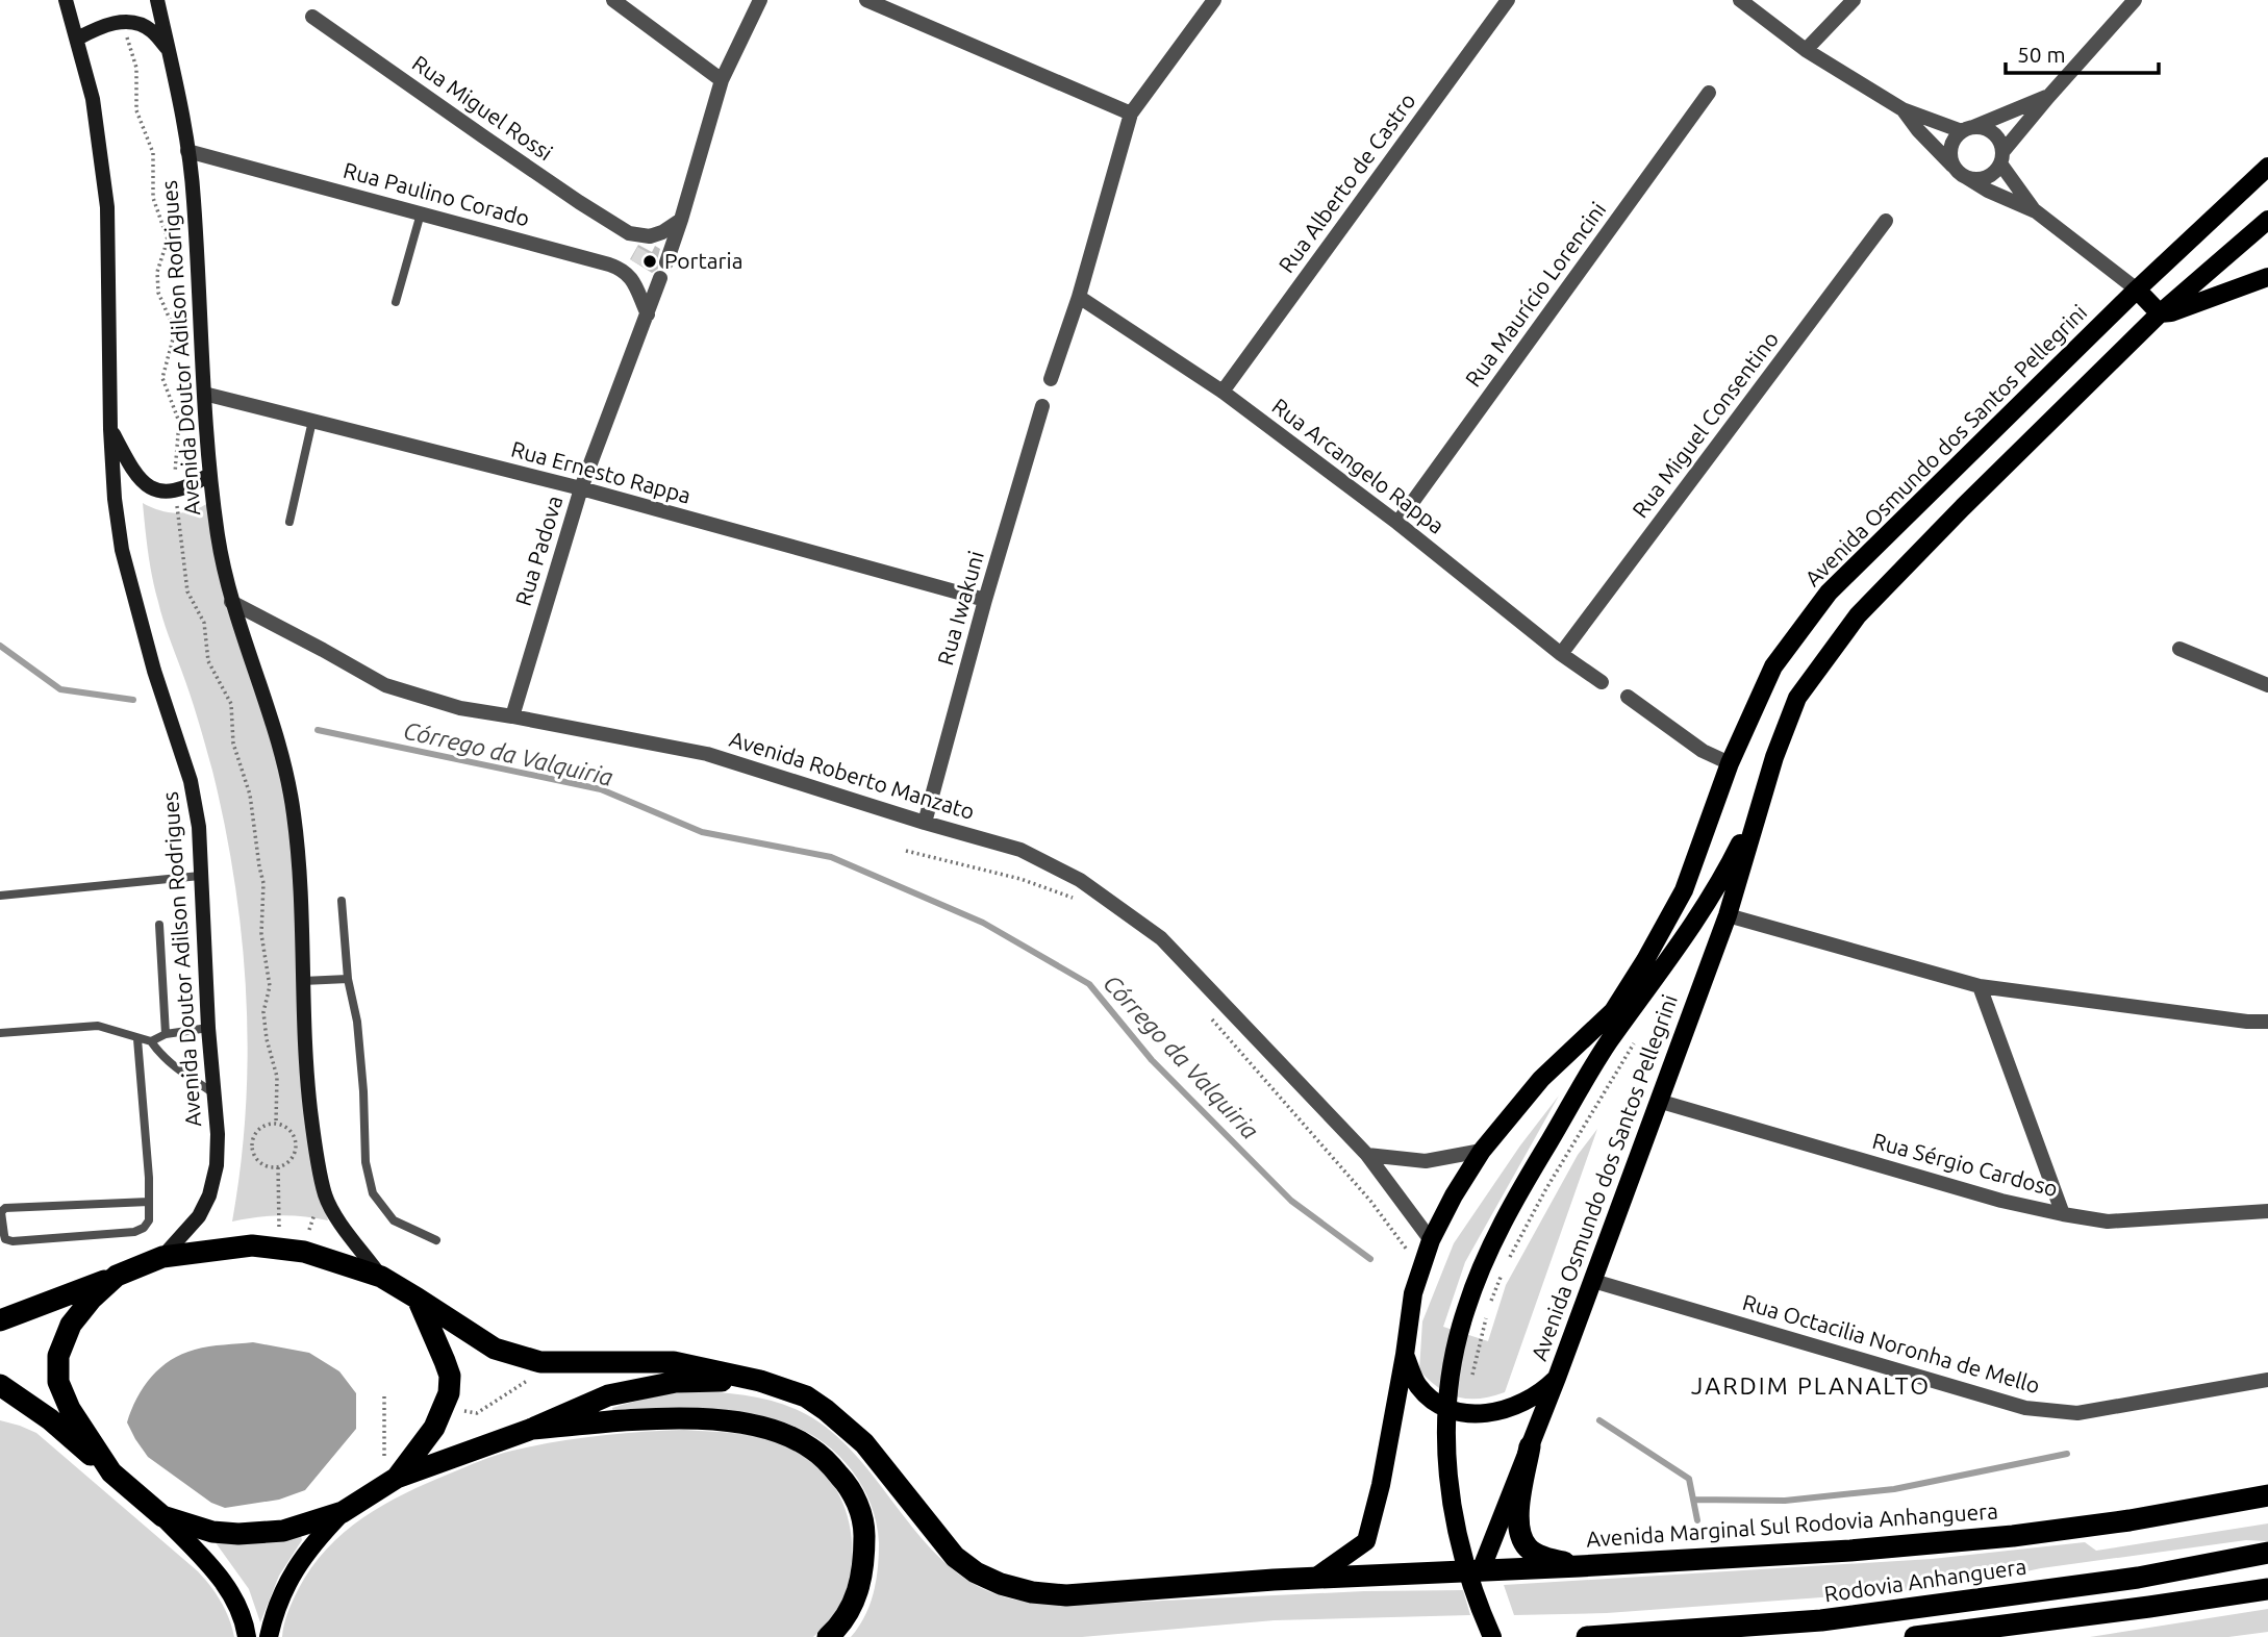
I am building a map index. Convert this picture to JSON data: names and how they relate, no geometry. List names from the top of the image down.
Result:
{
  "streets": {
    "highway": ["Avenida Marginal Sul Rodovia Anhanguera", "Rodovia Anhanguera"],
    "main road": ["Avenida Osmundo dos Santos Pellegrini"],
    "street": [
      "Rua Miguel Rossi",
      "Rua Alberto de Castro",
      "Rua Paulino Corado",
      "Rua Maurício Lorencini",
      "Avenida Doutor Adilson Rodrigues",
      "Rua Miguel Consentino",
      "Rua Arcangelo Rappa",
      "Rua Ernesto Rappa",
      "Rua Padova",
      "Rua Iwakuni",
      "Avenida Roberto Manzato",
      "Rua Sérgio Cardoso",
      "Rua Octacilia Noronha de Mello"
    ]
  },
  "crossings": [
    ["Rua Alberto de Castro", "Rua Arcangelo Rappa"],
    ["Rua Paulino Corado", "Avenida Doutor Adilson Rodrigues"],
    ["Rua Paulino Corado", "Rua Padova"],
    ["Rua Maurício Lorencini", "Rua Arcangelo Rappa"],
    ["Avenida Doutor Adilson Rodrigues", "Rua Ernesto Rappa"],
    ["Avenida Doutor Adilson Rodrigues", "Avenida Roberto Manzato"],
    ["Rua Miguel Consentino", "Rua Arcangelo Rappa"],
    ["Avenida Osmundo dos Santos Pellegrini", "Avenida Roberto Manzato"],
    ["Avenida Osmundo dos Santos Pellegrini", "Rua Sérgio Cardoso"],
    ["Avenida Osmundo dos Santos Pellegrini", "Rua Octacilia Noronha de Mello"],
    ["Avenida Osmundo dos Santos Pellegrini", "Avenida Marginal Sul Rodovia Anhanguera"],
    ["Rua Ernesto Rappa", "Rua Padova"],
    ["Rua Ernesto Rappa", "Rua Iwakuni"],
    ["Rua Padova", "Avenida Roberto Manzato"],
    ["Rua Iwakuni", "Avenida Roberto Manzato"]
  ],
  "districts": ["JARDIM PLANALTO"],
  "water": ["Córrego da Valquiria"],
  "places": ["Portaria"],
  "scale_bar": "50 m"
}
